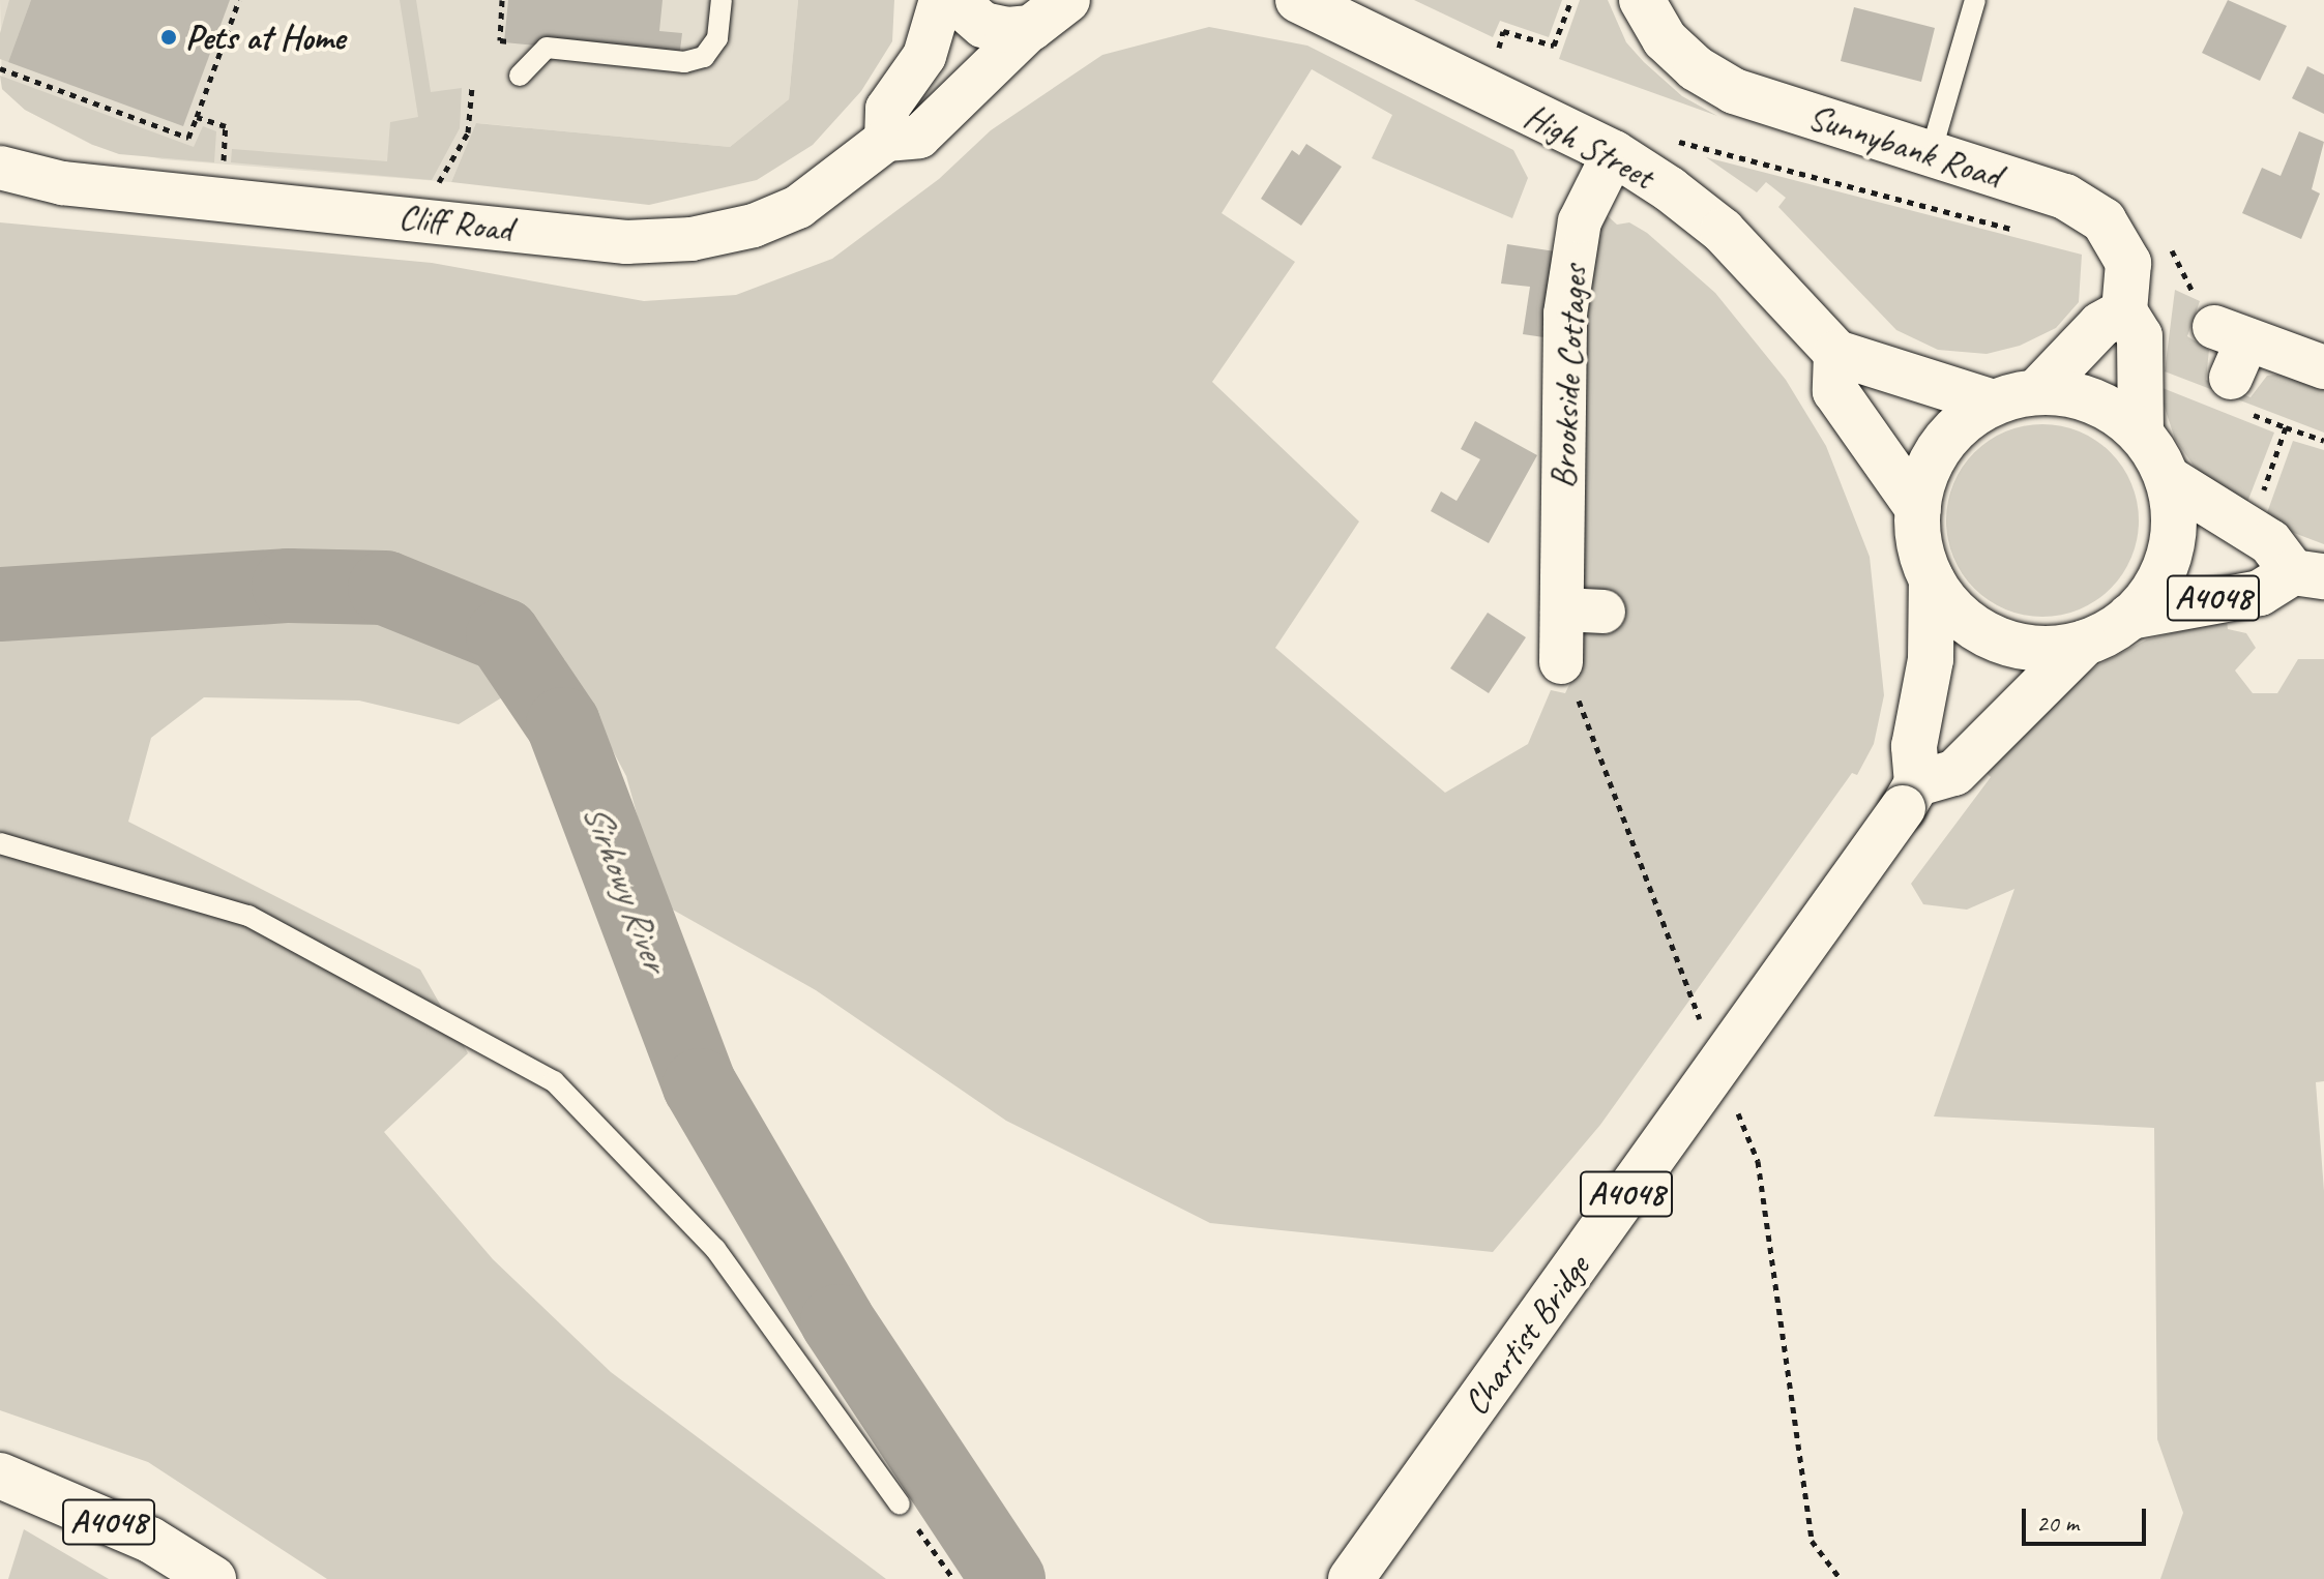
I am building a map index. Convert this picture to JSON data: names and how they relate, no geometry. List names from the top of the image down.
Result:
{
  "streets": {
    "main road": [
      "High Street",
      "Sunnybank Road",
      "A4048",
      "Chartist Bridge"
    ],
    "street": ["Cliff Road", "Brookside Cottages"]
  },
  "crossings": [
    ["High Street", "Sunnybank Road"],
    ["High Street", "Brookside Cottages"],
    ["High Street", "A4048"],
    ["Sunnybank Road", "A4048"]
  ],
  "water": ["Sirhowy River"],
  "places": ["Pets at Home"],
  "scale_bar": "20 m"
}
